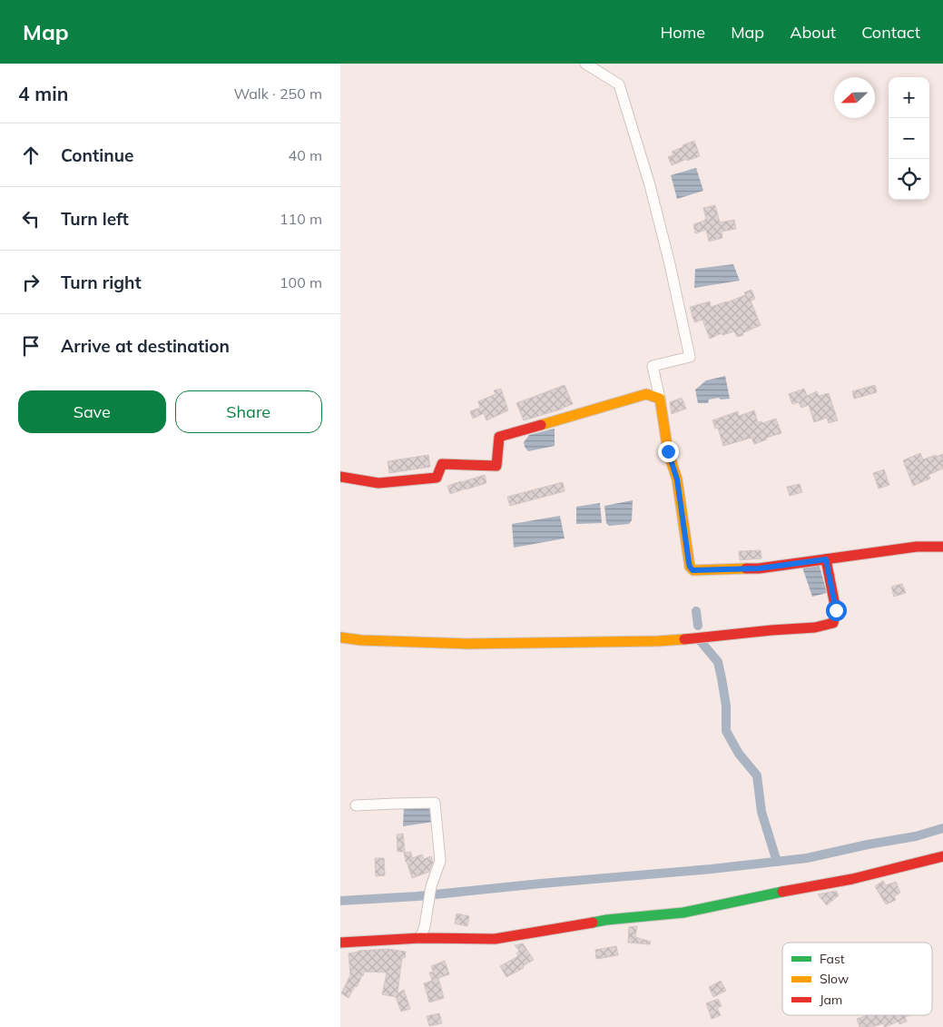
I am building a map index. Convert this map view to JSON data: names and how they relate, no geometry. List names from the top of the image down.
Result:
{
  "legend": ["Fast", "Slow", "Jam"],
  "north": "left",
  "page": {
    "header": "Map",
    "nav": [
      "Home",
      "Map",
      "About",
      "Contact"
    ],
    "heading": ["4 min", "Walk · 250 m"],
    "map_buttons": ["+", "−"],
    "list": [
      ["Continue", "40 m"],
      ["Turn left", "110 m"],
      ["Turn right", "100 m"],
      "Arrive at destination"
    ],
    "buttons": ["Save", "Share"]
  }
}
